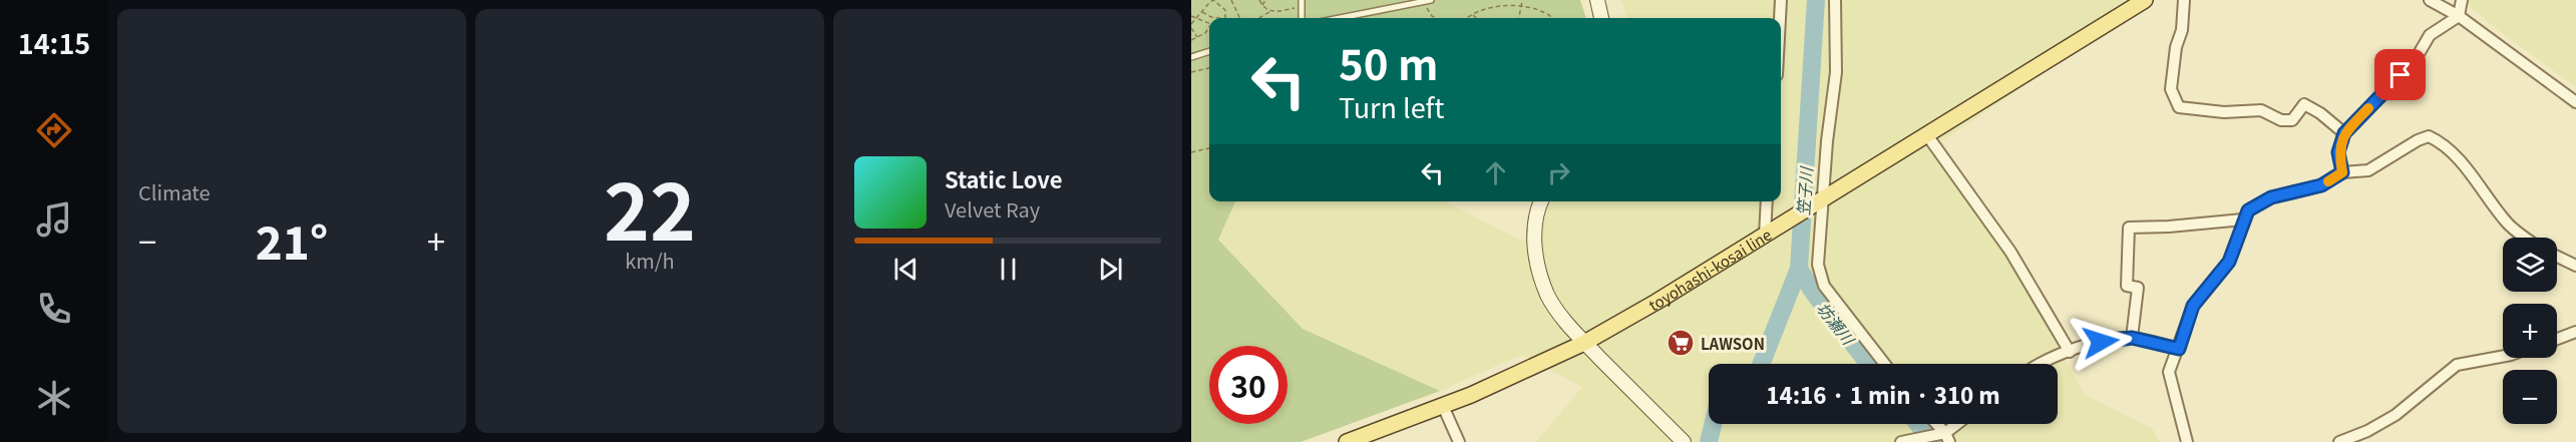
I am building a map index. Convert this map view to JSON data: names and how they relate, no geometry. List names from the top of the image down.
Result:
{
  "streets": {
    "main road": ["toyohashi-kosai line"]
  },
  "water": ["笠子川", "坊瀬川"],
  "places": {
    "supermarket": ["LAWSON"]
  },
  "page": {
    "tabs": "14:15",
    "tile": [
      "Climate",
      ["22", "km/h"]
    ],
    "turn": ["50 m", "Turn left"],
    "song": ["Static Love", "Velvet Ray"],
    "heat": ["−", "21°", "+"],
    "map_buttons": ["+", "−"],
    "limit": "30",
    "trip": "14:16 · 1 min · 310 m"
  }
}
